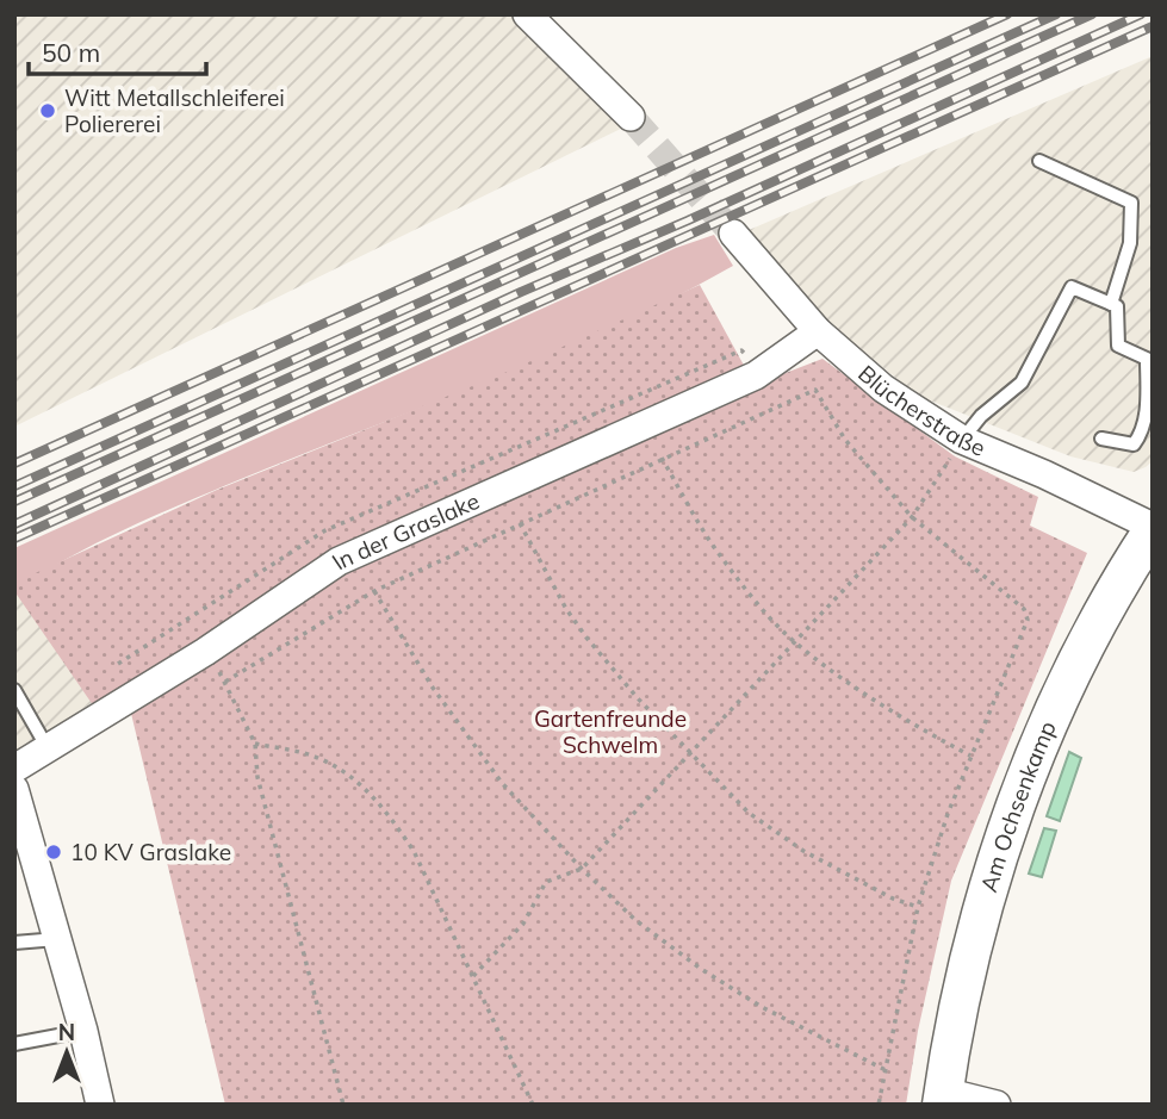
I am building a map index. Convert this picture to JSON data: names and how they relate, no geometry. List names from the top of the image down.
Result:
{
  "streets": {
    "main road": ["Am Ochsenkamp"],
    "street": ["Blücherstraße", "In der Graslake"]
  },
  "crossings": [
    ["Blücherstraße", "In der Graslake"],
    ["Blücherstraße", "Am Ochsenkamp"]
  ],
  "parks": ["Gartenfreunde Schwelm"],
  "places": ["Witt Metallschleiferei Poliererei", "10 KV Graslake"],
  "scale_bar": "50 m",
  "north": "top"
}
